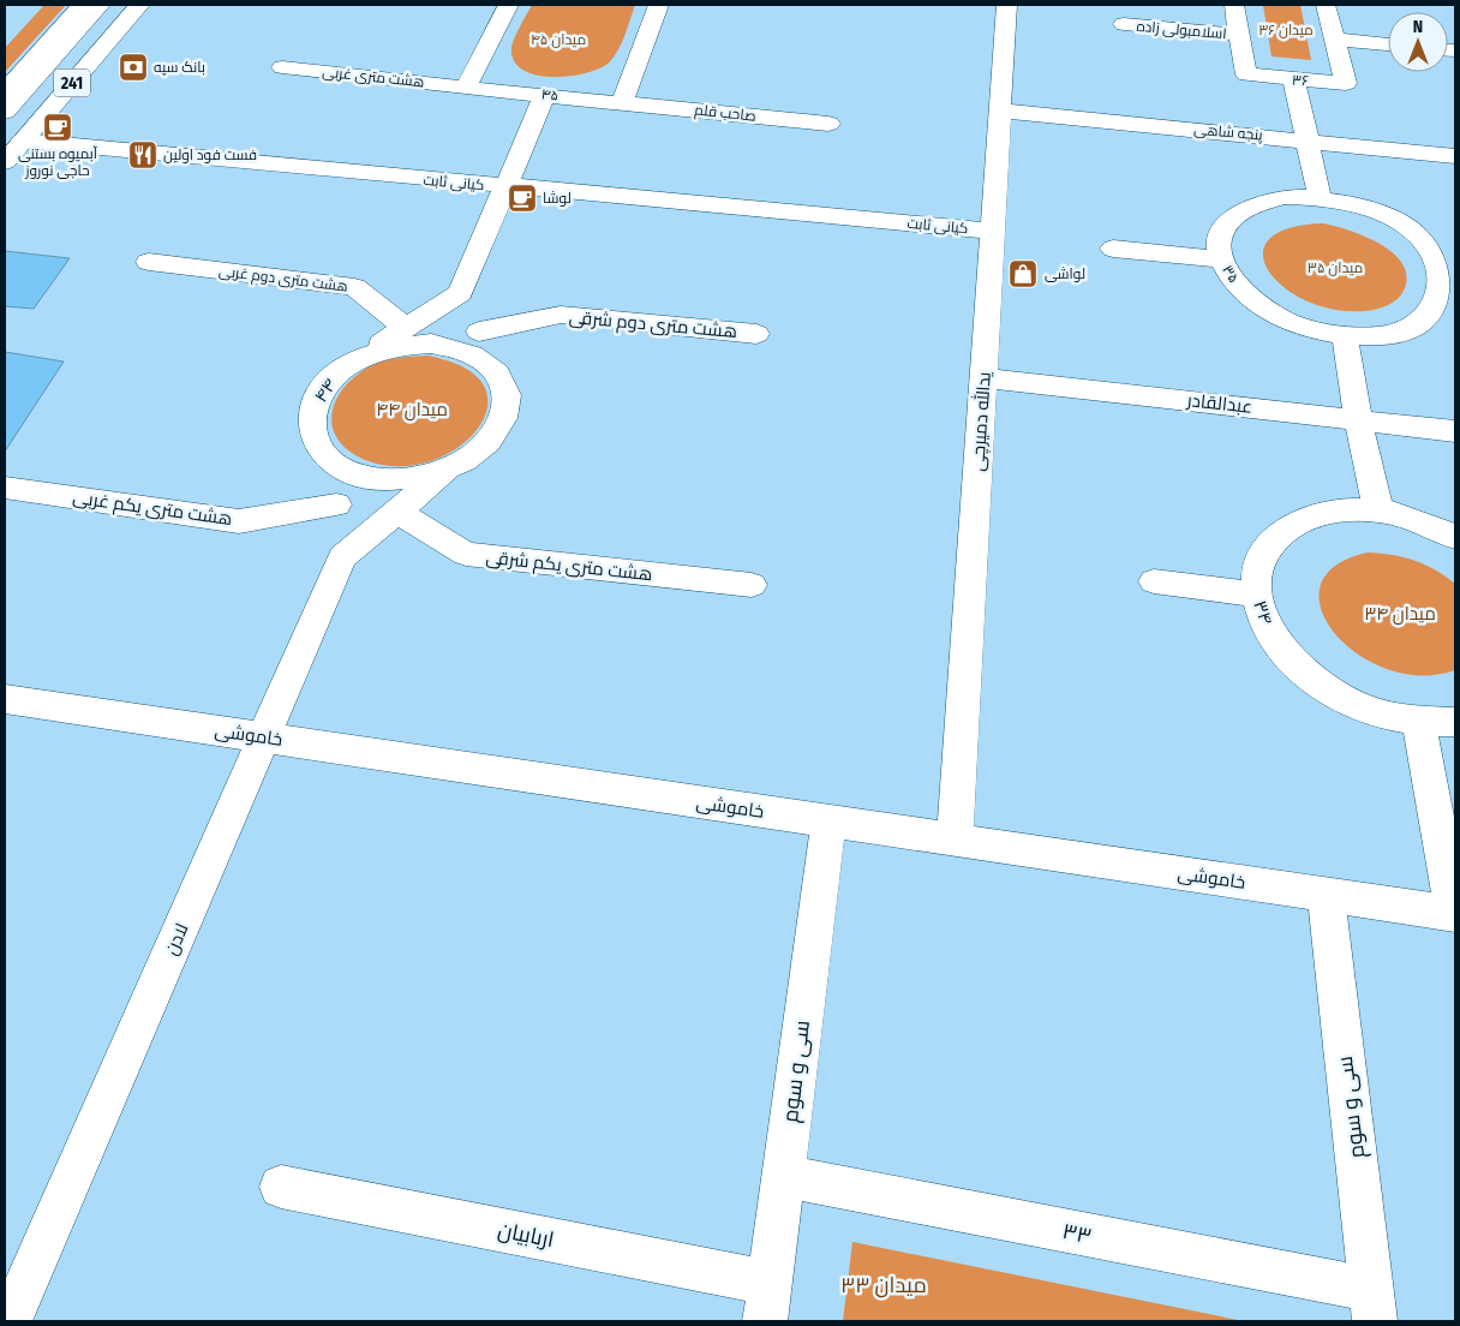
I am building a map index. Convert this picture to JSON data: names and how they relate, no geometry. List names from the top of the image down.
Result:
{
  "streets": {
    "street": [
      "اسلامبولی زاده",
      "هشت متری غربی",
      "۳۶",
      "241",
      "۴۵",
      "صاحب قلم",
      "پنجه شاهی",
      "کیانی ثابت",
      "۳۵",
      "هشت متری دوم غربی",
      "هشت متری دوم شرقی",
      "۴۴",
      "عبدالقادر",
      "یدالله دمیرچی",
      "هشت متری یکم غربی",
      "هشت متری یکم شرقی",
      "۳۴",
      "خاموشی",
      "لادن",
      "سی و سوم",
      "۳۳",
      "اربابیان"
    ]
  },
  "crossings": [
    ["اسلامبولی زاده", "۳۶"],
    ["هشت متری غربی", "۴۵"],
    ["241", "کیانی ثابت"],
    ["۴۵", "صاحب قلم"],
    ["پنجه شاهی", "یدالله دمیرچی"],
    ["کیانی ثابت", "یدالله دمیرچی"],
    ["۴۴", "هشت متری یکم غربی"],
    ["۴۴", "لادن"],
    ["عبدالقادر", "یدالله دمیرچی"],
    ["یدالله دمیرچی", "خاموشی"],
    ["خاموشی", "لادن"],
    ["خاموشی", "سی و سوم"],
    ["سی و سوم", "۳۳"],
    ["سی و سوم", "اربابیان"]
  ],
  "parks": [
    "میدان ۳۶",
    "میدان ۴۵",
    "میدان ۳۵",
    "میدان ۴۴",
    "میدان ۳۴",
    "میدان ۳۳"
  ],
  "places": {
    "bank": ["بانک سپه"],
    "cafe": ["آبمیوه بستنی حاجی نوروز", "لوشا"],
    "restaurant": ["فست فود اولین"],
    "shop": ["لواشی"]
  },
  "north": "top"
}
